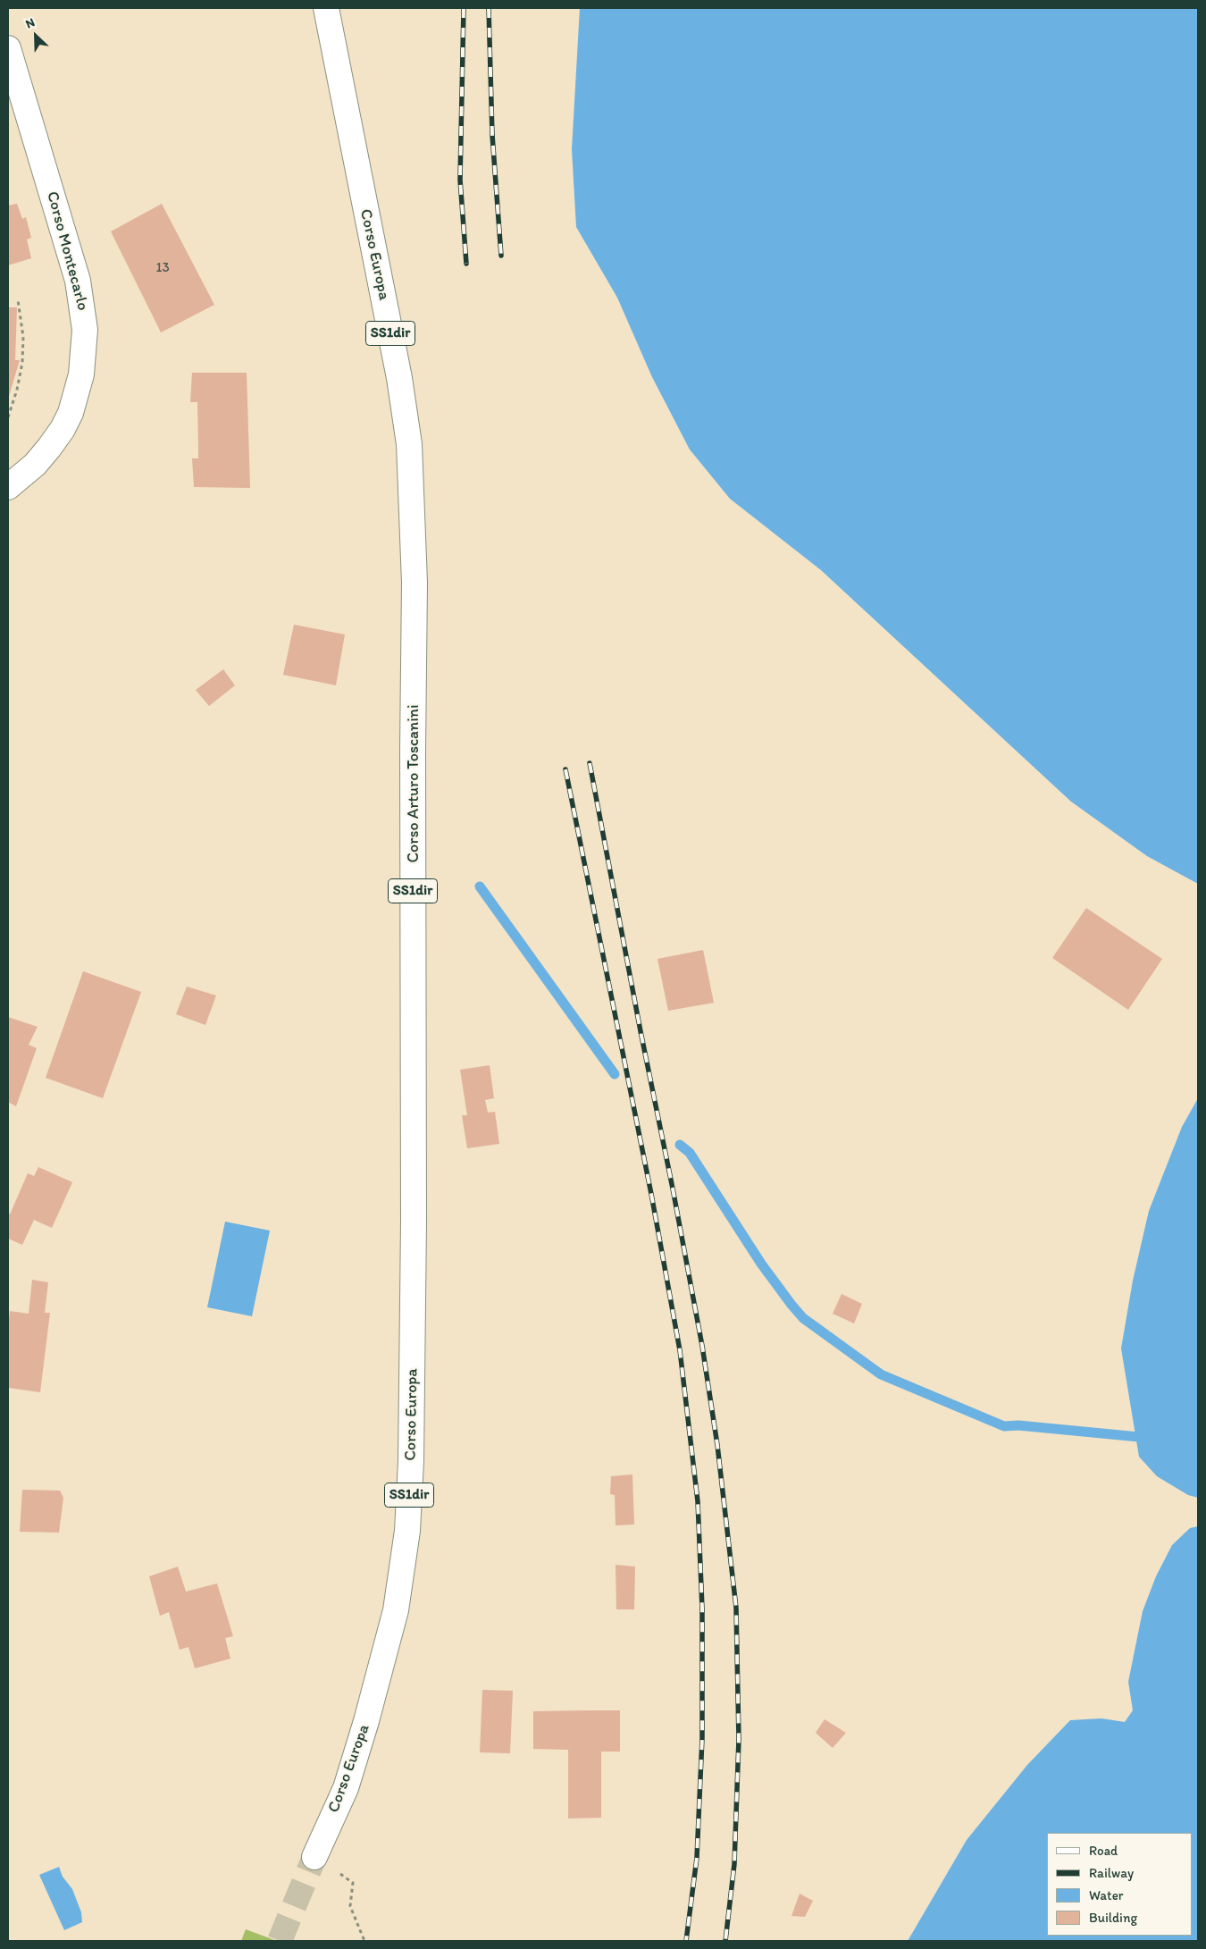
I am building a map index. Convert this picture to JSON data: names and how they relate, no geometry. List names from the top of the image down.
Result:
{
  "streets": {
    "main road": [
      "Corso Montecarlo",
      "Corso Europa",
      "SS1dir",
      "Corso Arturo Toscanini"
    ]
  },
  "crossings": [
    ["Corso Europa", "Corso Arturo Toscanini"]
  ],
  "house_numbers": ["13"],
  "legend": [
    "Road",
    "Railway",
    "Water",
    "Building"
  ],
  "north": "top left"
}
